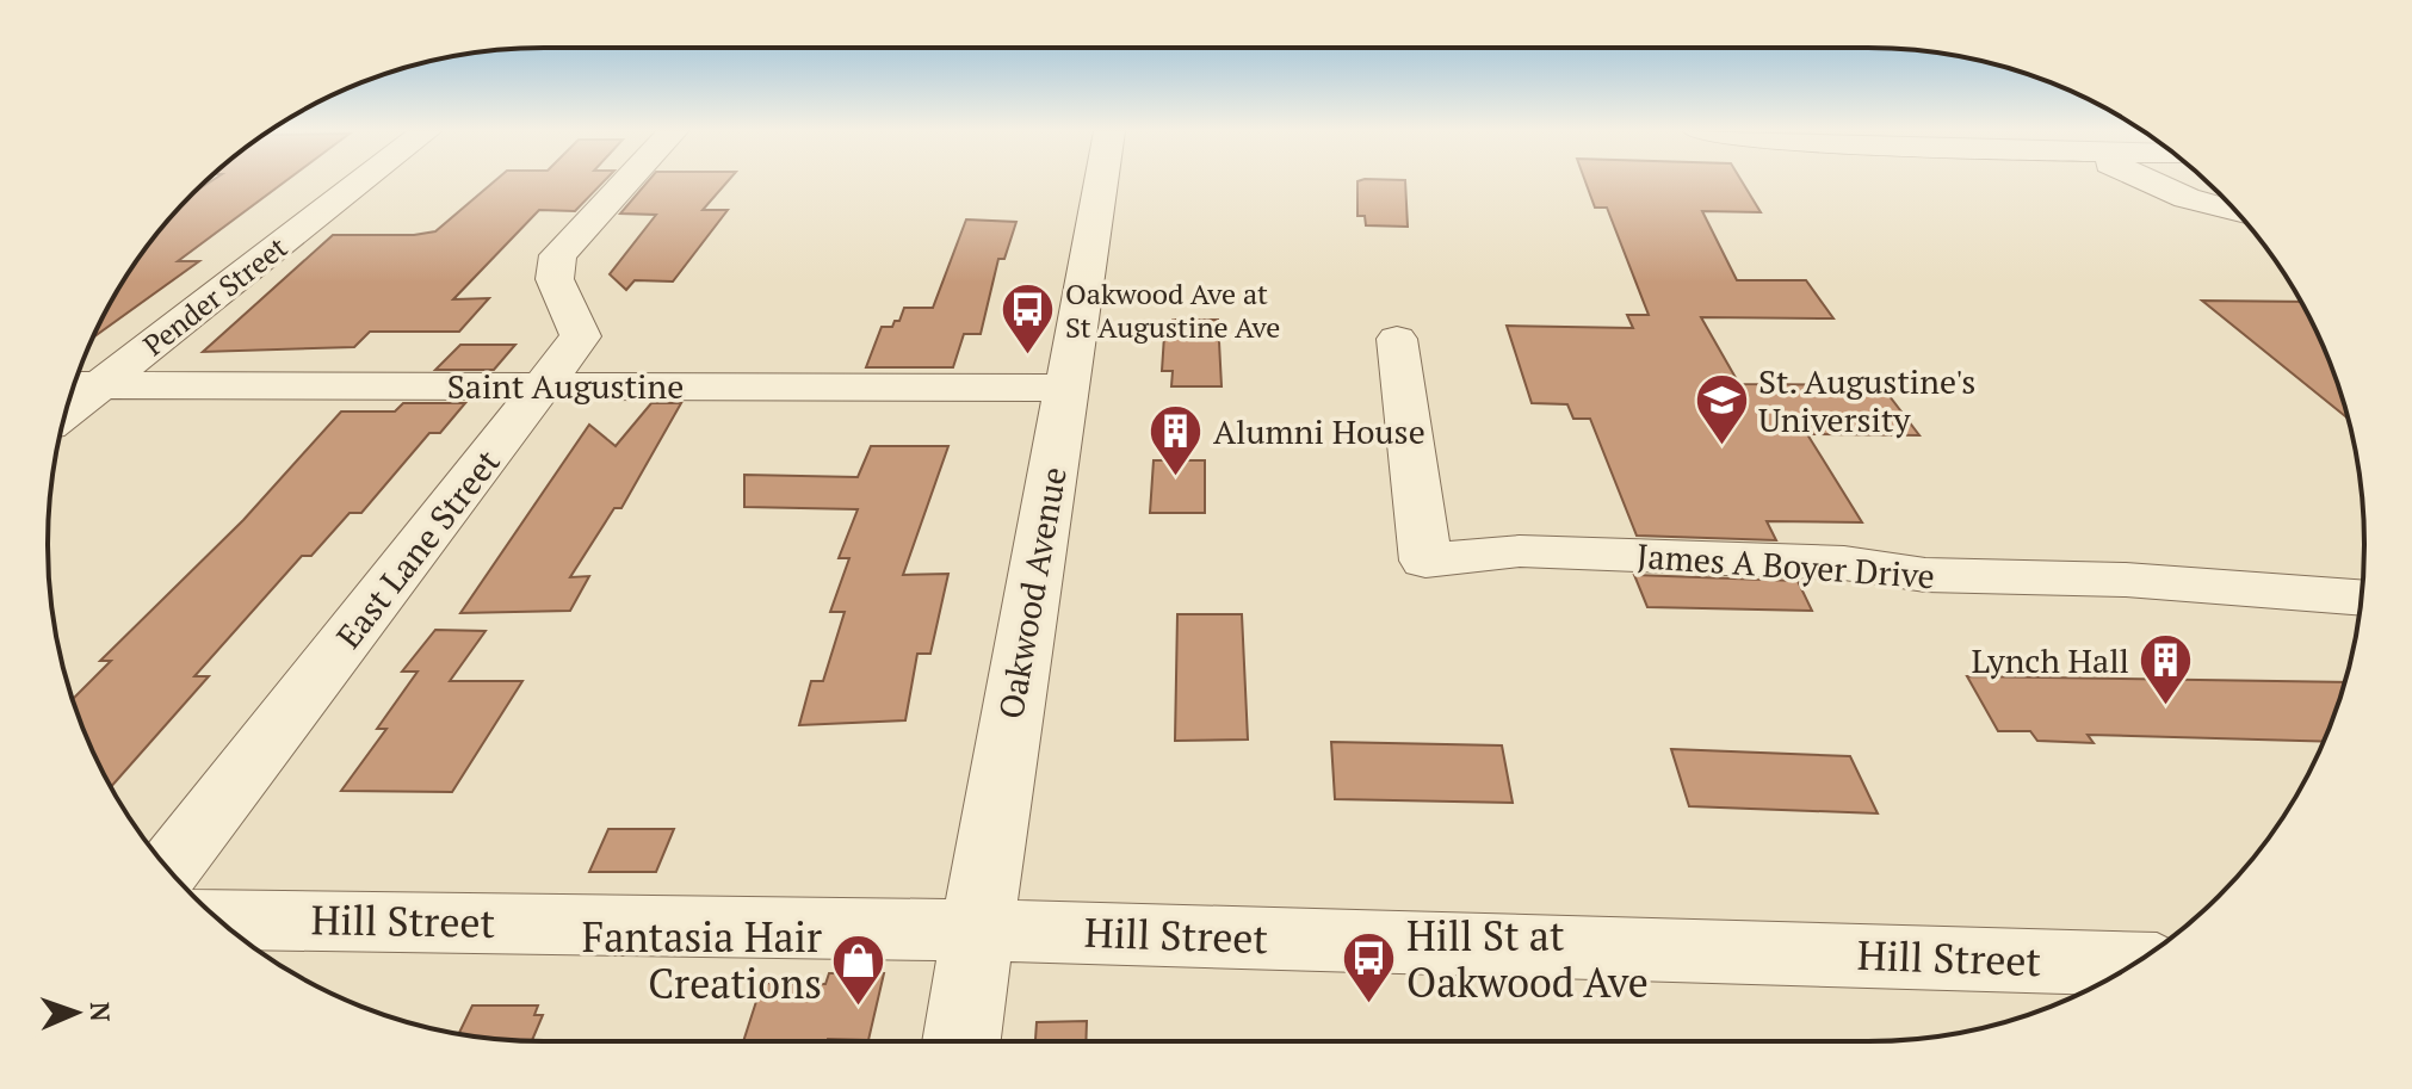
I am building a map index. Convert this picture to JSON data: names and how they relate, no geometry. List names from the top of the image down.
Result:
{
  "streets": {
    "street": [
      "Pender Street",
      "Saint Augustine",
      "East Lane Street",
      "James A Boyer Drive",
      "Oakwood Avenue",
      "Hill Street"
    ]
  },
  "crossings": [
    ["Pender Street", "Saint Augustine"],
    ["Saint Augustine", "East Lane Street"],
    ["Saint Augustine", "Oakwood Avenue"],
    ["Oakwood Avenue", "Hill Street"]
  ],
  "places": {
    "bus stop": ["Oakwood Ave at St Augustine Ave", "Hill St at Oakwood Ave"],
    "school or university": ["St. Augustine's University"],
    "building": ["Alumni House", "Lynch Hall"],
    "shop": ["Fantasia Hair Creations"]
  },
  "north": "right"
}
